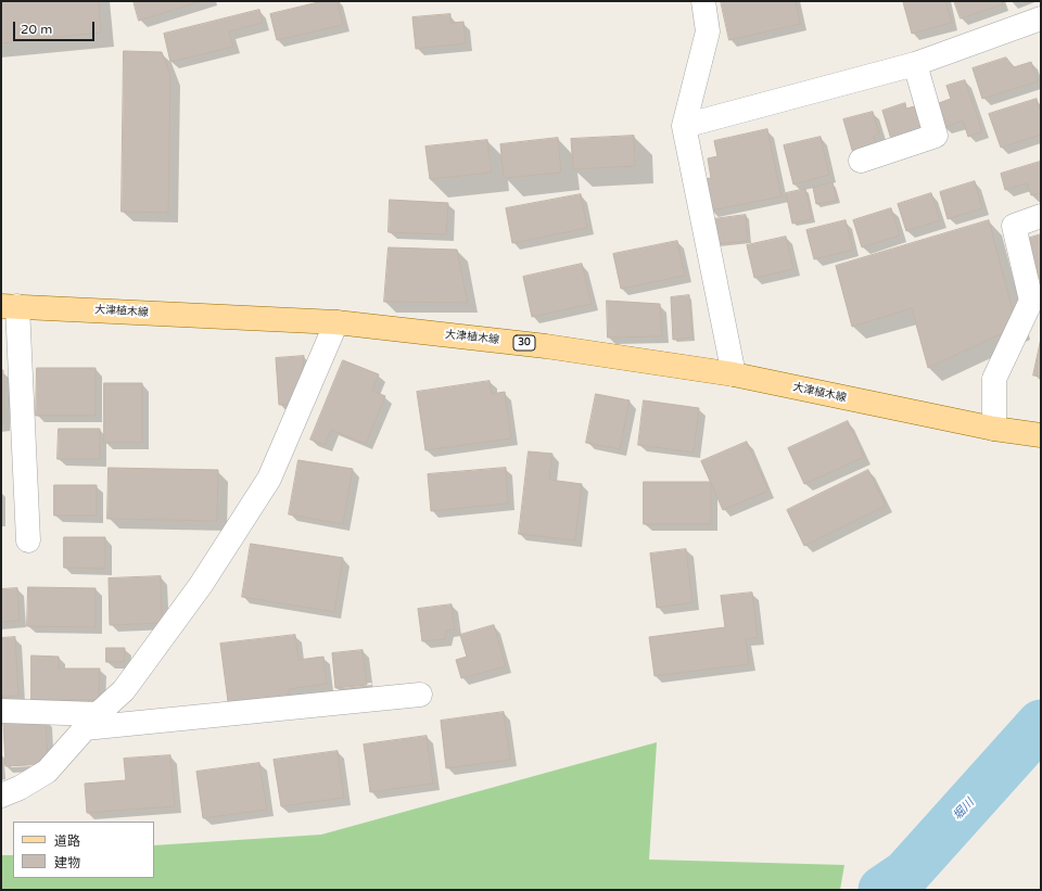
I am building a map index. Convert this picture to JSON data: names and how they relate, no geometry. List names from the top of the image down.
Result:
{
  "streets": {
    "main road": ["大津植木線", "30"]
  },
  "water": ["堀川"],
  "legend": ["道路", "建物"],
  "scale_bar": "20 m"
}
